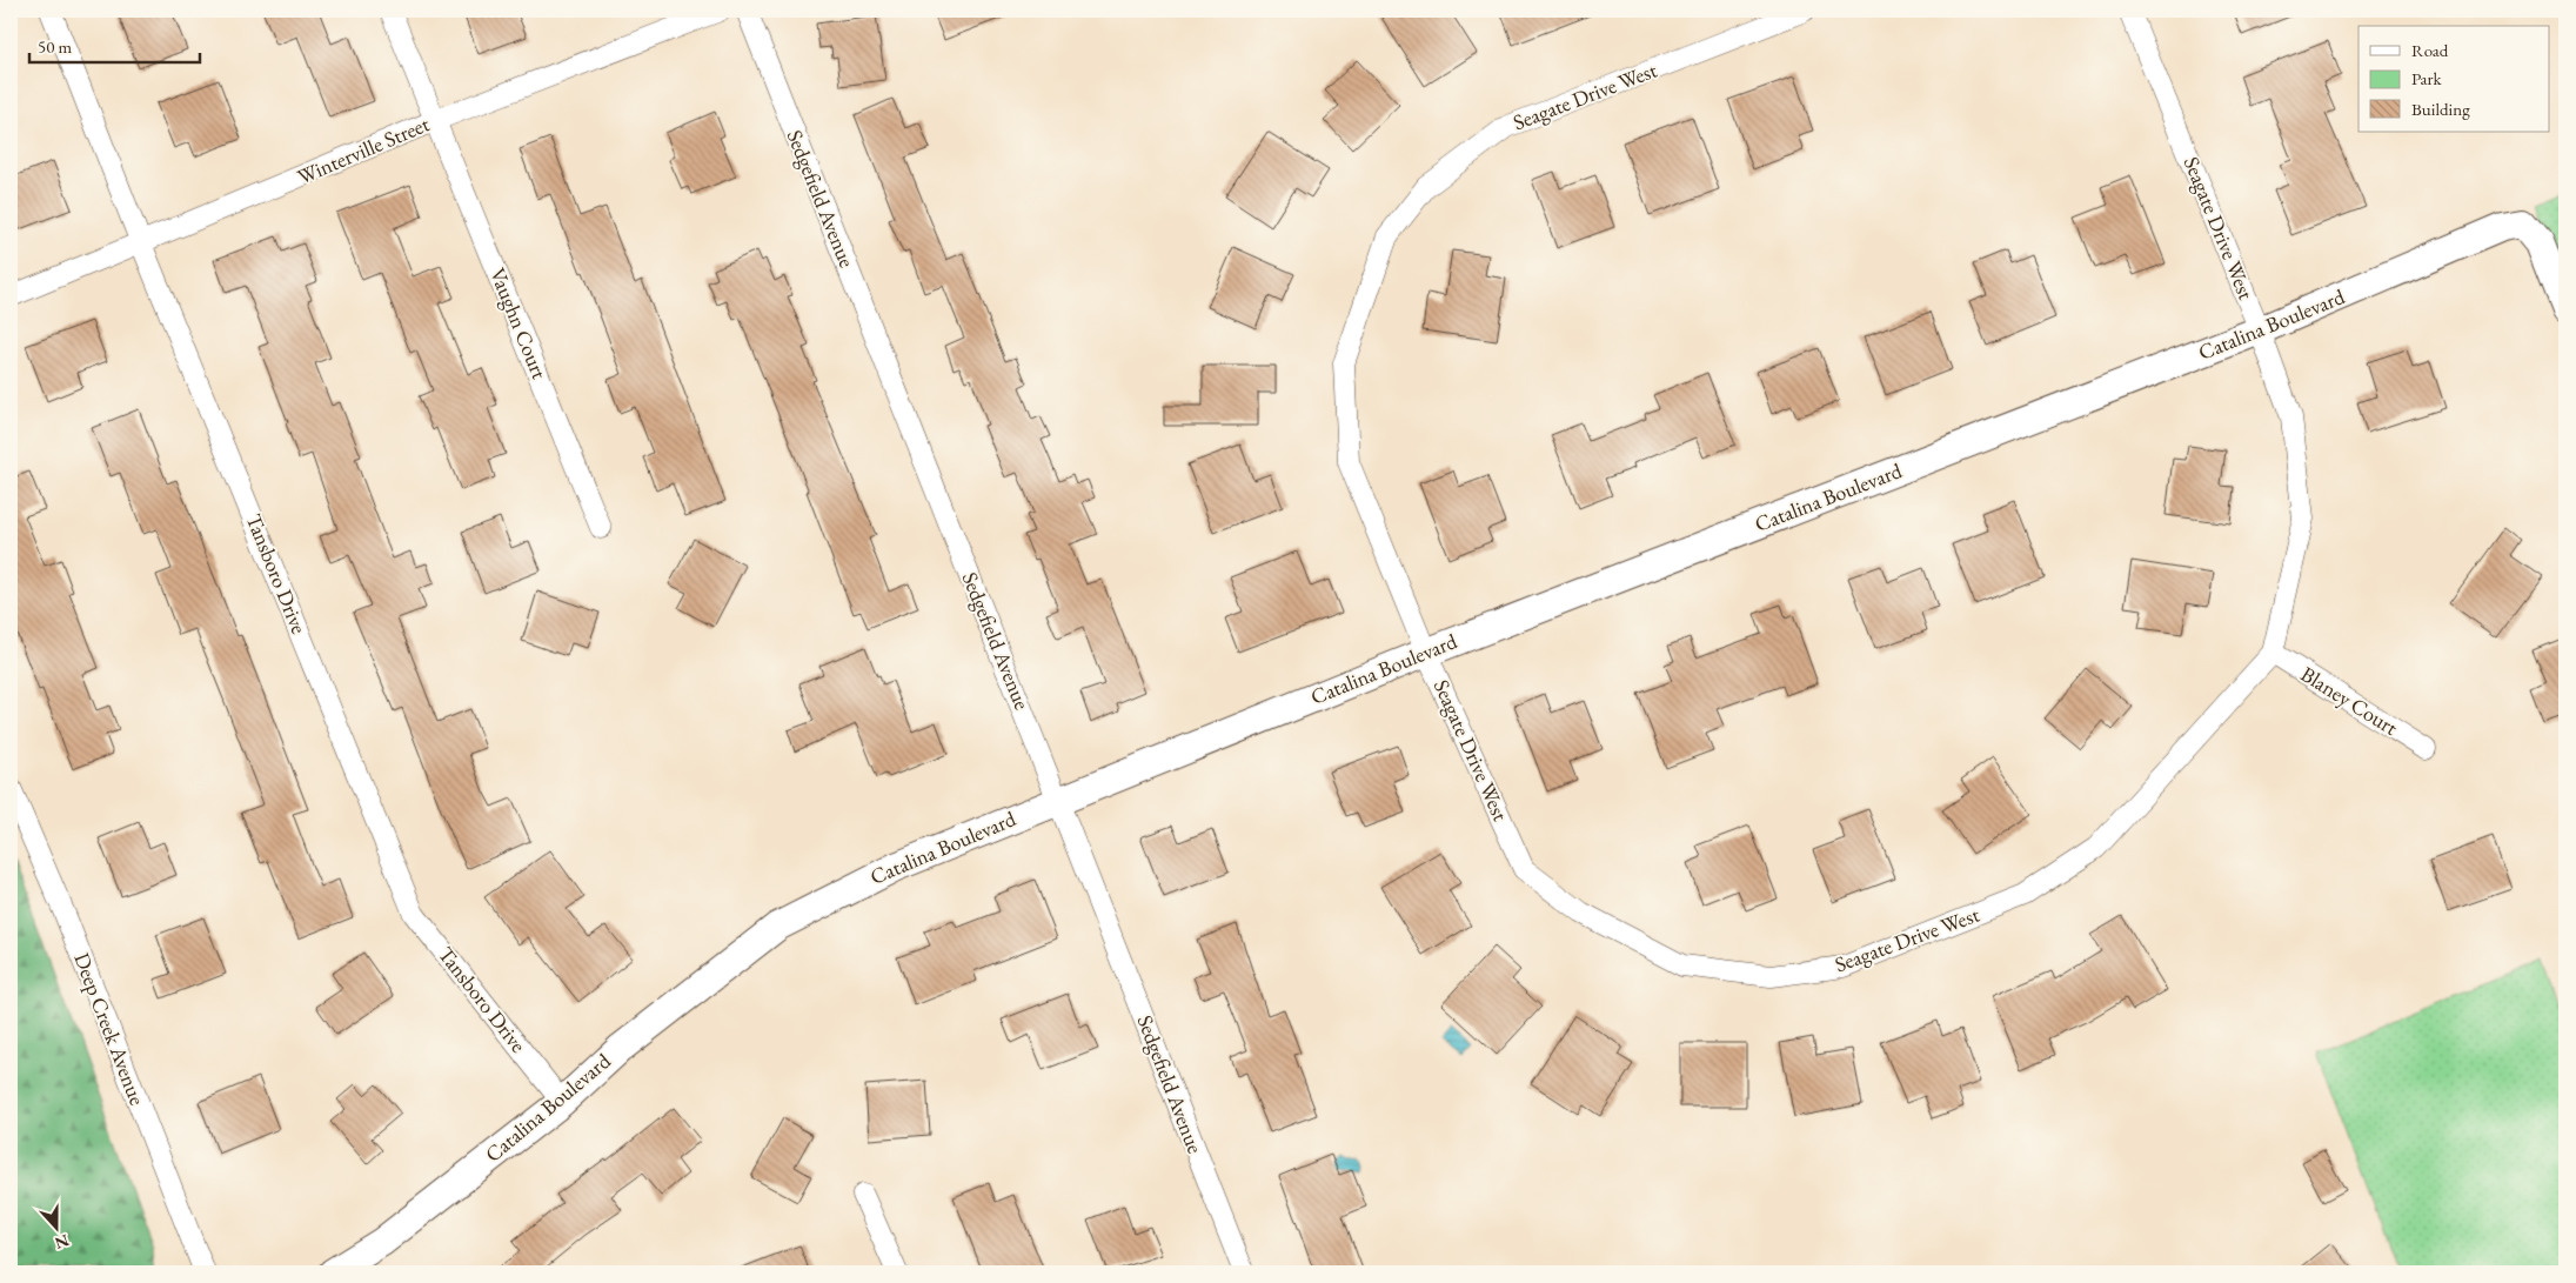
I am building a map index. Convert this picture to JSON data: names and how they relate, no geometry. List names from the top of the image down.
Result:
{
  "streets": {
    "street": [
      "Seagate Drive West",
      "Winterville Street",
      "Sedgefield Avenue",
      "Vaughn Court",
      "Catalina Boulevard",
      "Tansboro Drive",
      "Blaney Court",
      "Deep Creek Avenue"
    ]
  },
  "crossings": [
    ["Seagate Drive West", "Catalina Boulevard"],
    ["Seagate Drive West", "Blaney Court"],
    ["Winterville Street", "Vaughn Court"],
    ["Winterville Street", "Tansboro Drive"],
    ["Sedgefield Avenue", "Catalina Boulevard"],
    ["Catalina Boulevard", "Tansboro Drive"]
  ],
  "legend": ["Road", "Park", "Building"],
  "scale_bar": "50 m",
  "north": "bottom"
}
